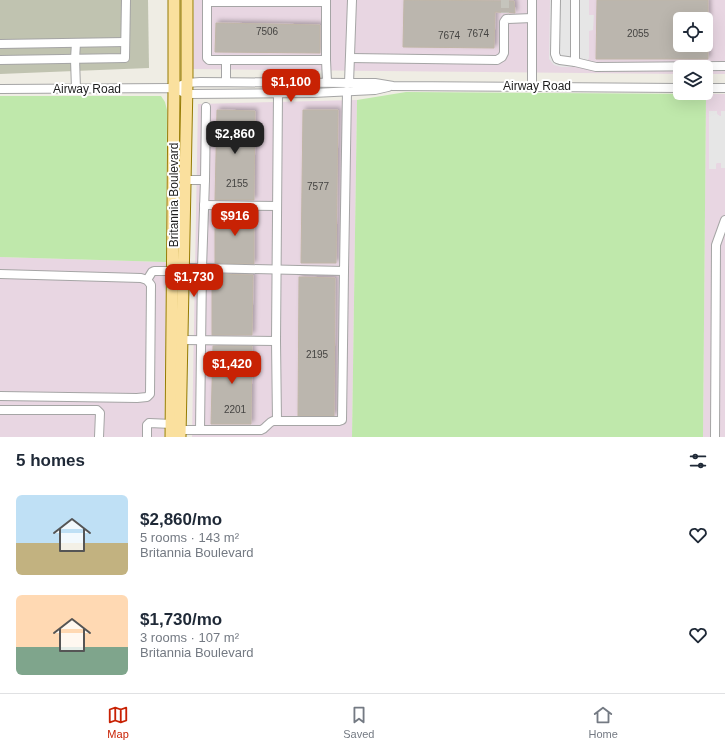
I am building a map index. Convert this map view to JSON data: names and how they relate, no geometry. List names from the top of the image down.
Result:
{
  "streets": {
    "main road": ["Britannia Boulevard"],
    "street": ["Airway Road"]
  },
  "crossings": [
    ["Airway Road", "Britannia Boulevard"]
  ],
  "house_numbers": [
    "7506",
    "7674",
    "2055",
    "7674",
    "2155",
    "7577",
    "2195",
    "2201"
  ],
  "page": {
    "price": [
      "$1,100",
      "$2,860",
      "$916",
      "$1,730",
      "$1,420"
    ],
    "heading": "5 homes",
    "list": [
      {
        "name": "$2,860/mo",
        "note": "5 rooms · 143 m² · Britannia Boulevard"
      },
      {
        "name": "$1,730/mo",
        "note": "3 rooms · 107 m² · Britannia Boulevard"
      }
    ],
    "tabs": ["Map", "Saved", "Home"]
  }
}
